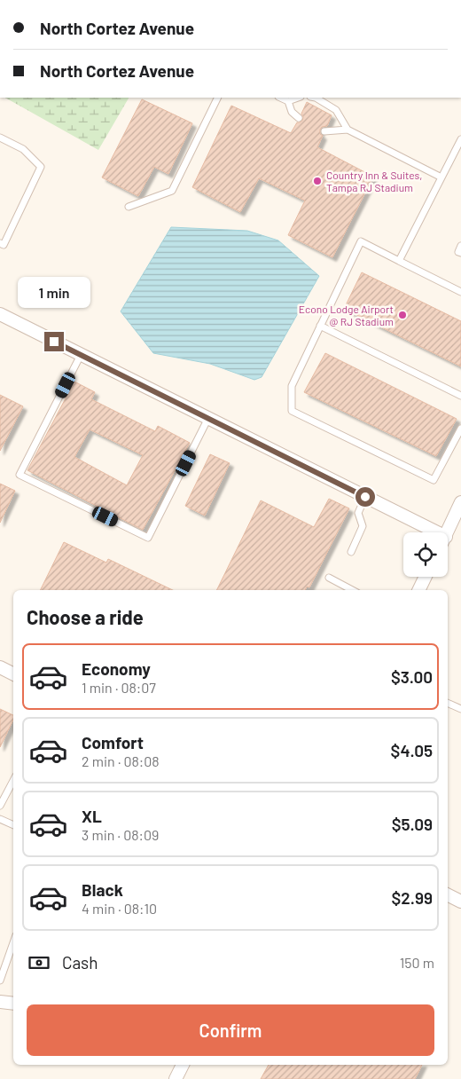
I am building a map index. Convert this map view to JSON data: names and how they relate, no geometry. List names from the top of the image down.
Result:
{
  "places": ["Country Inn & Suites, Tampa RJ Stadium", "Econo Lodge Airport @ RJ Stadium"],
  "page": {
    "banner": ["North Cortez Avenue", "North Cortez Avenue"],
    "bubble": "1 min",
    "heading": "Choose a ride",
    "list": [
      {
        "name": "Economy",
        "note": "1 min · 08:07",
        "value": "$3.00"
      },
      {
        "name": "Comfort",
        "note": "2 min · 08:08",
        "value": "$4.05"
      },
      {
        "name": "XL",
        "note": "3 min · 08:09",
        "value": "$5.09"
      },
      {
        "name": "Black",
        "note": "4 min · 08:10",
        "value": "$2.99"
      }
    ],
    "pay": ["Cash", "150 m"],
    "buttons": "Confirm"
  }
}
